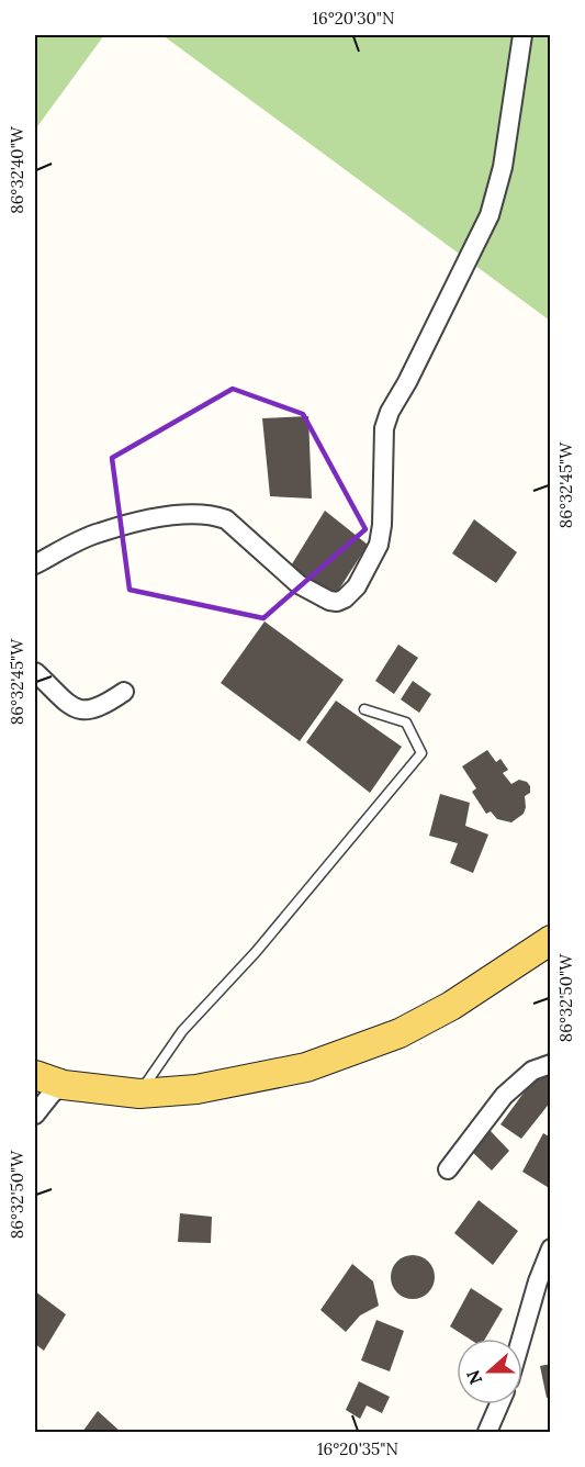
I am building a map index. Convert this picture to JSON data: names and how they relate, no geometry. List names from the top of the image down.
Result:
{
  "north": "left",
  "coordinates": [
    "16°20'30\"N",
    "86°32'40\"W",
    "86°32'45\"W",
    "86°32'50\"W",
    "16°20'35\"N"
  ]
}
